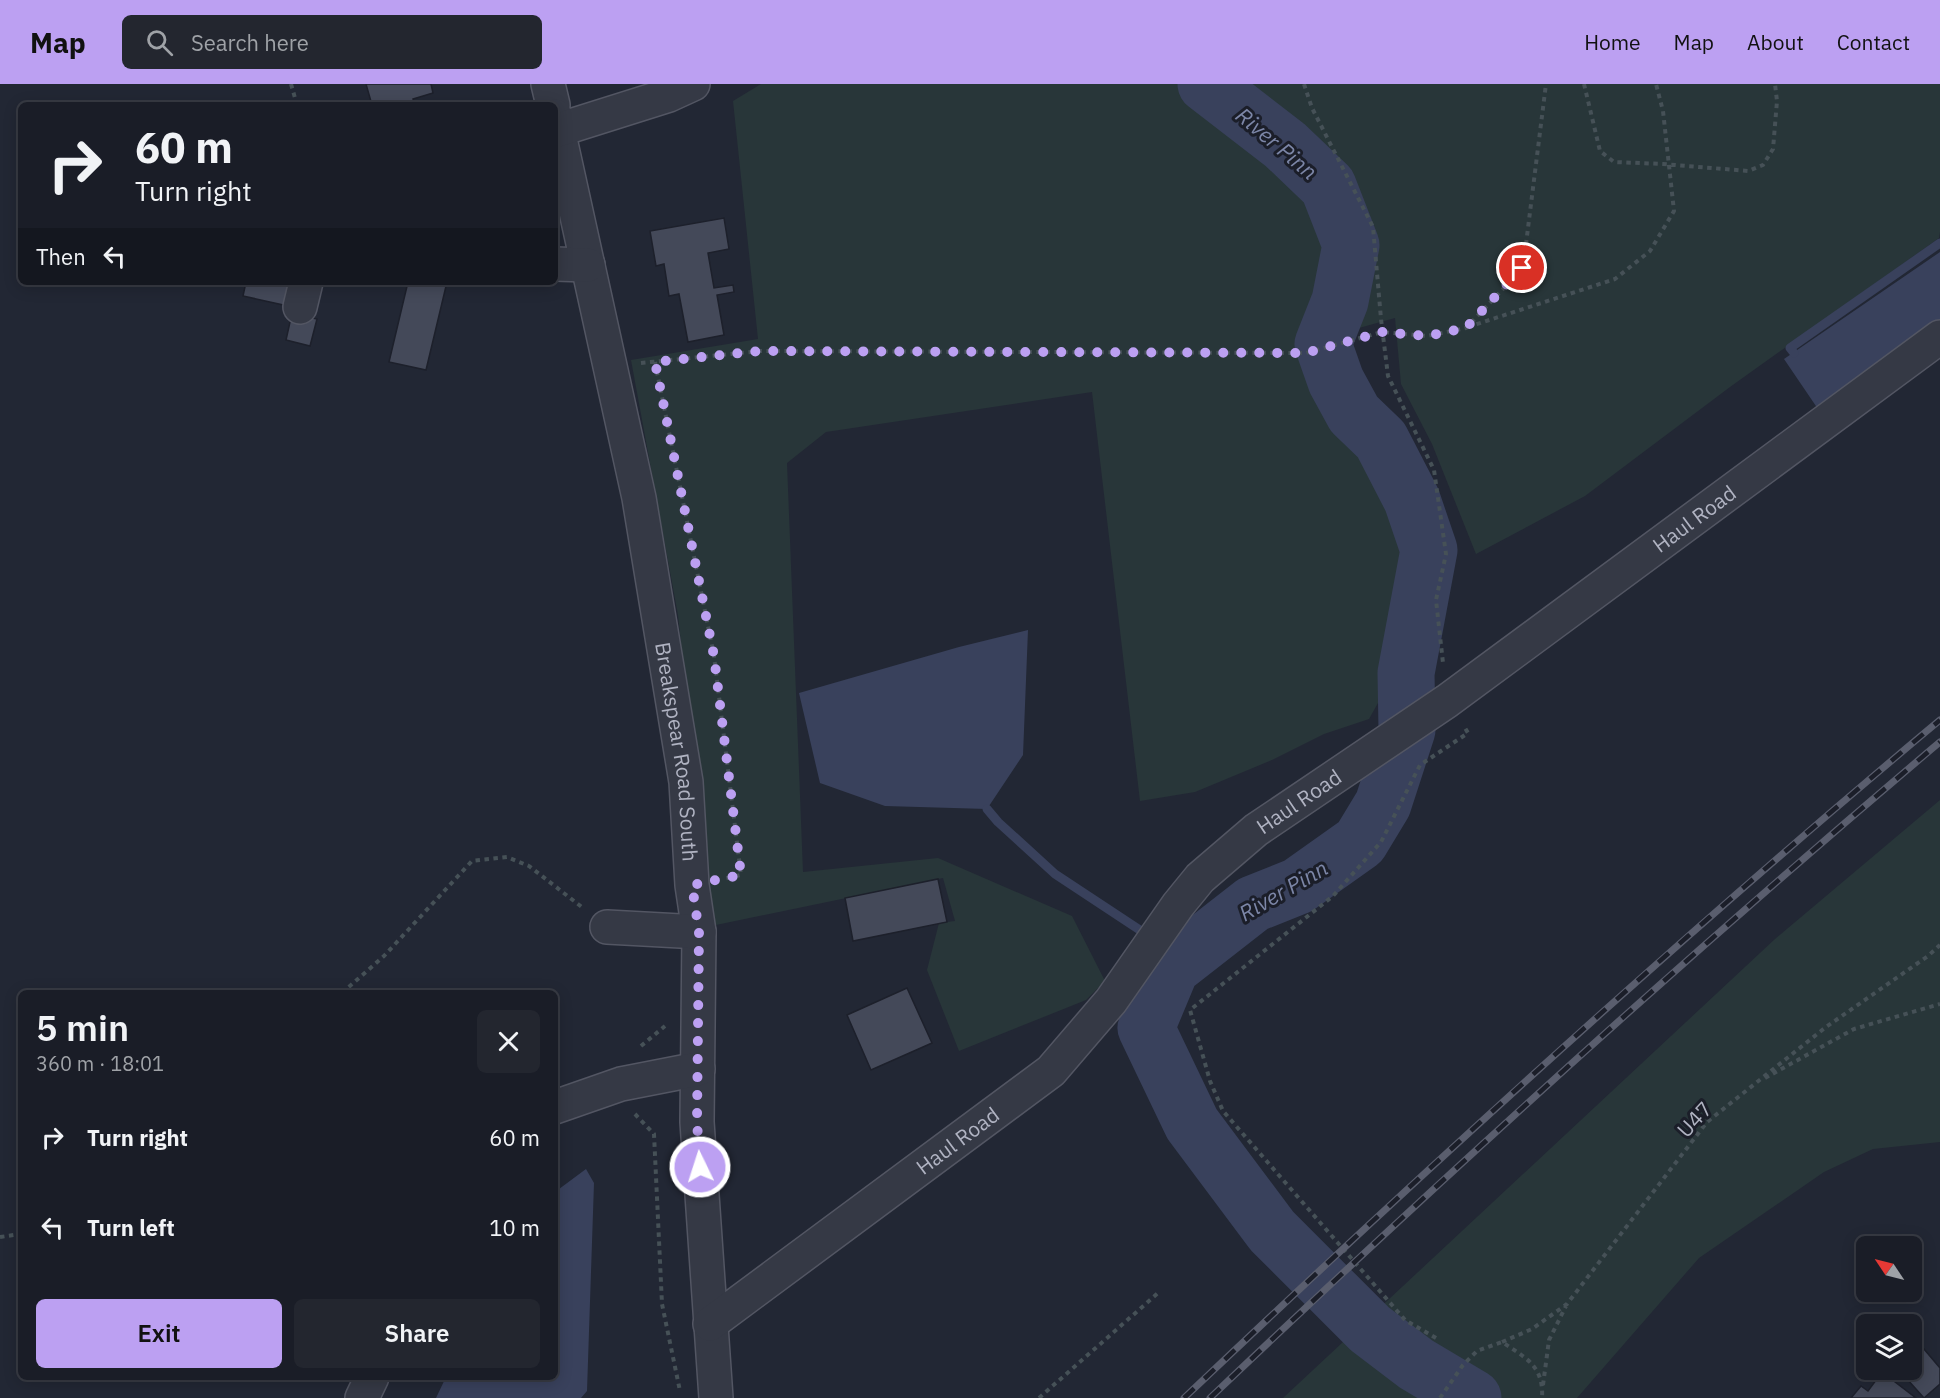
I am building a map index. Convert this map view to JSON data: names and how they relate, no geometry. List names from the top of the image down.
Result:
{
  "streets": {
    "street": ["Haul Road", "Breakspear Road South"],
    "path": ["U47"]
  },
  "crossings": [
    ["Haul Road", "Breakspear Road South"]
  ],
  "water": ["River Pinn"],
  "north": "top left",
  "page": {
    "header": "Map",
    "search": "Search here",
    "nav": [
      "Home",
      "Map",
      "About",
      "Contact"
    ],
    "turn": ["60 m", "Turn right"],
    "then": "Then",
    "heading": ["5 min", "360 m · 18:01"],
    "list": [
      {
        "name": "Turn right",
        "value": "60 m"
      },
      {
        "name": "Turn left",
        "value": "10 m"
      }
    ],
    "buttons": ["Exit", "Share"]
  }
}
